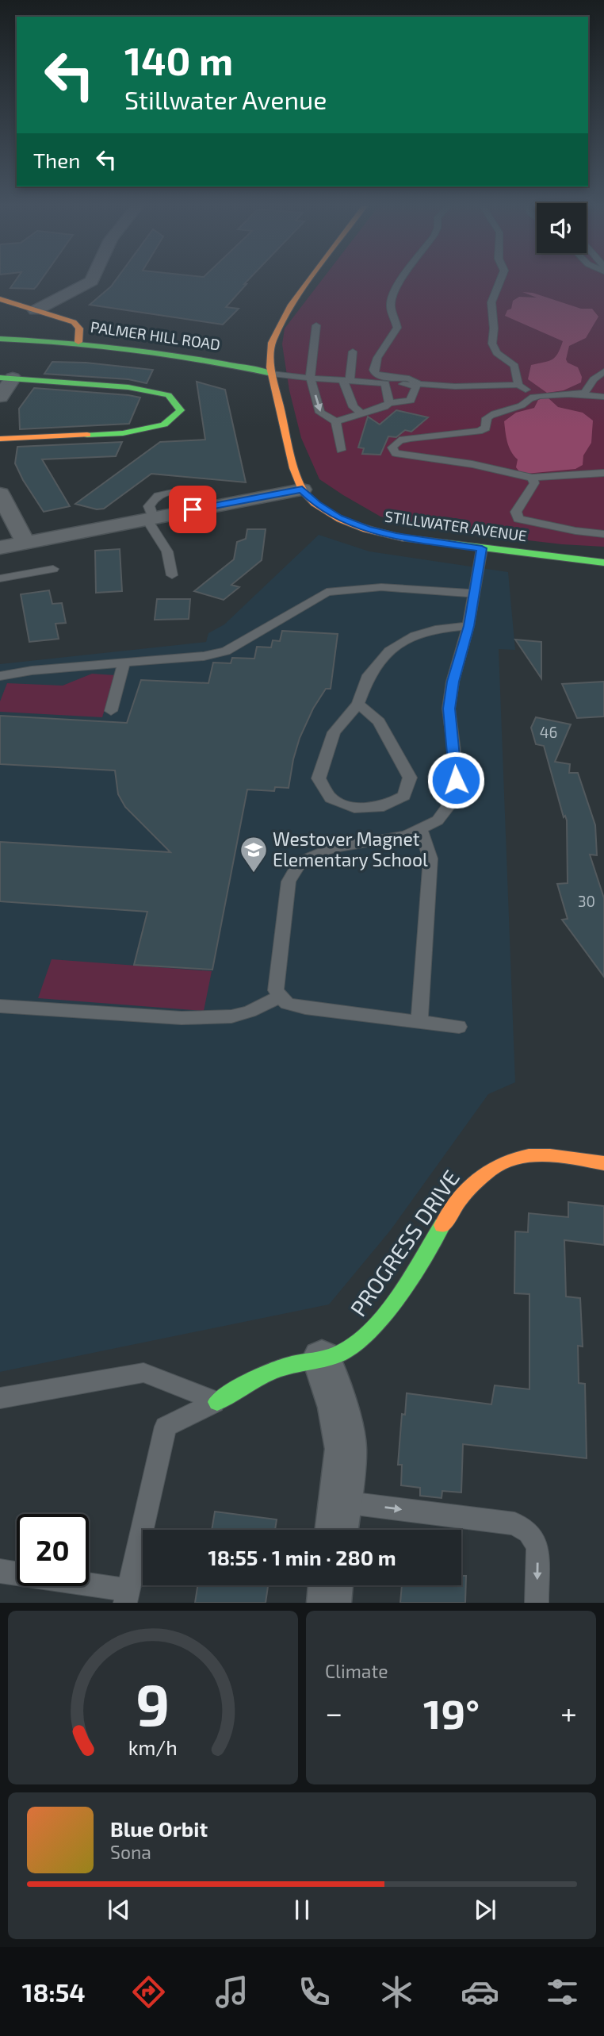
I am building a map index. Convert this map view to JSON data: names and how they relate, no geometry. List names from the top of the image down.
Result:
{
  "streets": {
    "main road": ["PALMER HILL ROAD", "STILLWATER AVENUE", "PROGRESS DRIVE"]
  },
  "places": {
    "school or university": ["Westover Magnet Elementary School"]
  },
  "house_numbers": ["46", "30"],
  "page": {
    "turn": ["140 m", "Stillwater Avenue"],
    "then": "Then",
    "limit": "20",
    "trip": "18:55 · 1 min · 280 m",
    "tile": "Climate",
    "heat": ["−", "19°", "+"],
    "song": ["Blue Orbit", "Sona"],
    "tabs": "18:54",
    "gauge": ["9", "km/h"]
  }
}
